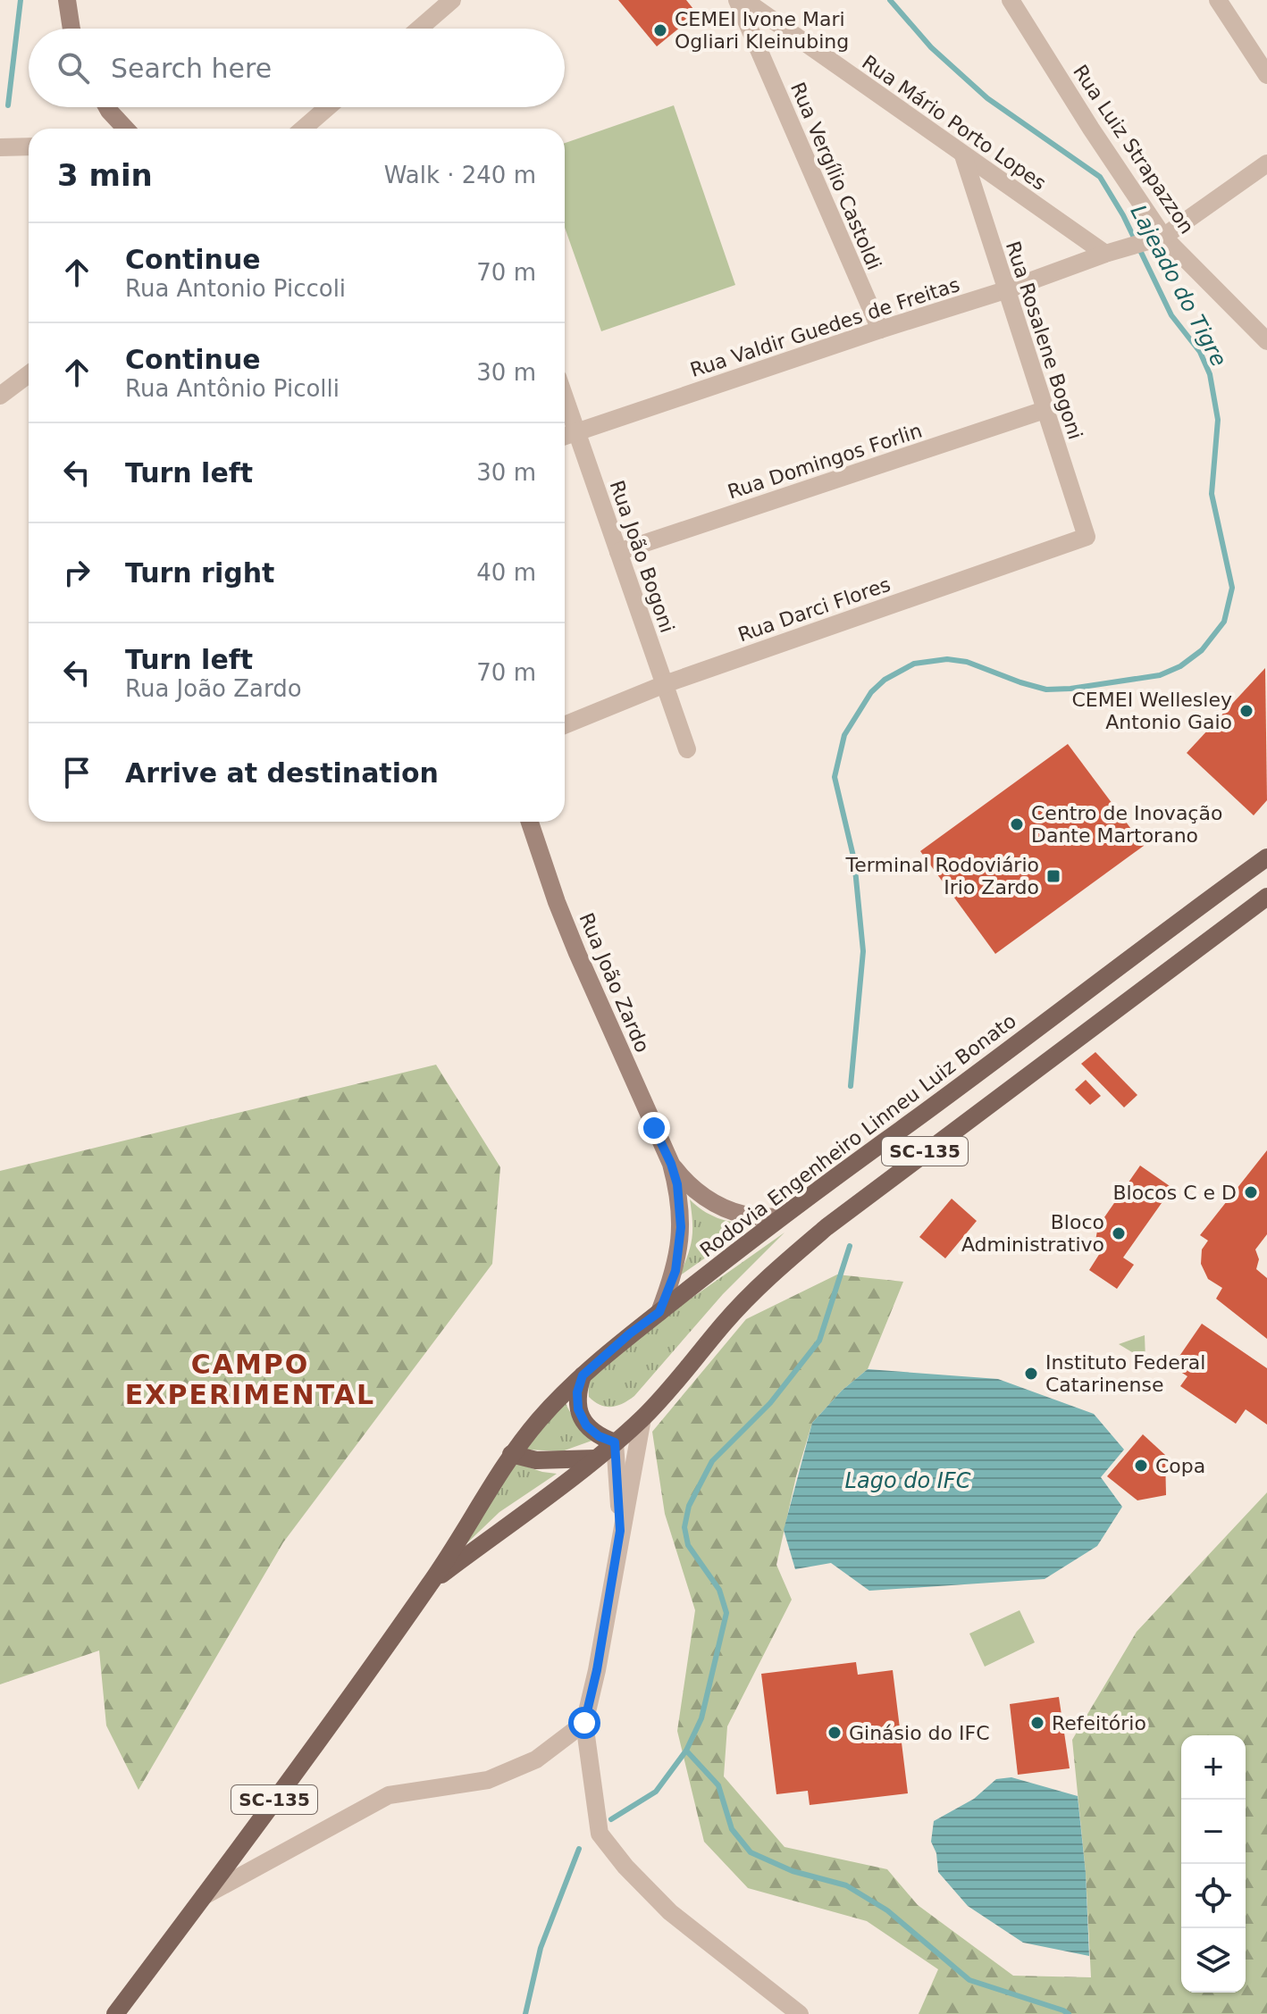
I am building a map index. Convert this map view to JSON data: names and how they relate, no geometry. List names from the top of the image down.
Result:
{
  "streets": {
    "main road": ["Rua João Zardo", "Rodovia Engenheiro Linneu Luiz Bonato", "SC-135"],
    "street": [
      "Rua Mário Porto Lopes",
      "Rua Luiz Strapazzon",
      "Rua Vergílio Castoldi",
      "Rua Valdir Guedes de Freitas",
      "Rua Rosalene Bogoni",
      "Rua Domingos Forlin",
      "Rua João Bogoni",
      "Rua Darci Flores"
    ]
  },
  "crossings": [
    ["Rua Mário Porto Lopes", "Rua Valdir Guedes de Freitas"],
    ["Rua Mário Porto Lopes", "Rua Rosalene Bogoni"],
    ["Rua Luiz Strapazzon", "Rua Valdir Guedes de Freitas"],
    ["Rua Vergílio Castoldi", "Rua Valdir Guedes de Freitas"],
    ["Rua Valdir Guedes de Freitas", "Rua Rosalene Bogoni"],
    ["Rua Valdir Guedes de Freitas", "Rua João Bogoni"],
    ["Rua Rosalene Bogoni", "Rua Domingos Forlin"],
    ["Rua Rosalene Bogoni", "Rua Darci Flores"],
    ["Rua Domingos Forlin", "Rua João Bogoni"],
    ["Rua João Bogoni", "Rua Darci Flores"],
    ["Rua João Zardo", "Rodovia Engenheiro Linneu Luiz Bonato"]
  ],
  "districts": ["CAMPO EXPERIMENTAL"],
  "water": ["Lajeado do Tigre", "Lago do IFC"],
  "places": {
    "other": [
      "CEMEI Ivone Mari Ogliari Kleinubing",
      "CEMEI Wellesley Antonio Gaio",
      "Centro de Inovação Dante Martorano",
      "Blocos C e D",
      "Bloco Administrativo",
      "Instituto Federal Catarinense",
      "Copa",
      "Refeitório",
      "Ginásio do IFC"
    ],
    "transit": ["Terminal Rodoviário Irio Zardo"]
  },
  "page": {
    "search": "Search here",
    "heading": ["3 min", "Walk · 240 m"],
    "list": [
      ["Continue", "Rua Antonio Piccoli", "70 m"],
      ["Continue", "Rua Antônio Picolli", "30 m"],
      ["Turn left", "30 m"],
      ["Turn right", "40 m"],
      ["Turn left", "Rua João Zardo", "70 m"],
      "Arrive at destination"
    ],
    "map_buttons": ["+", "−"]
  }
}
